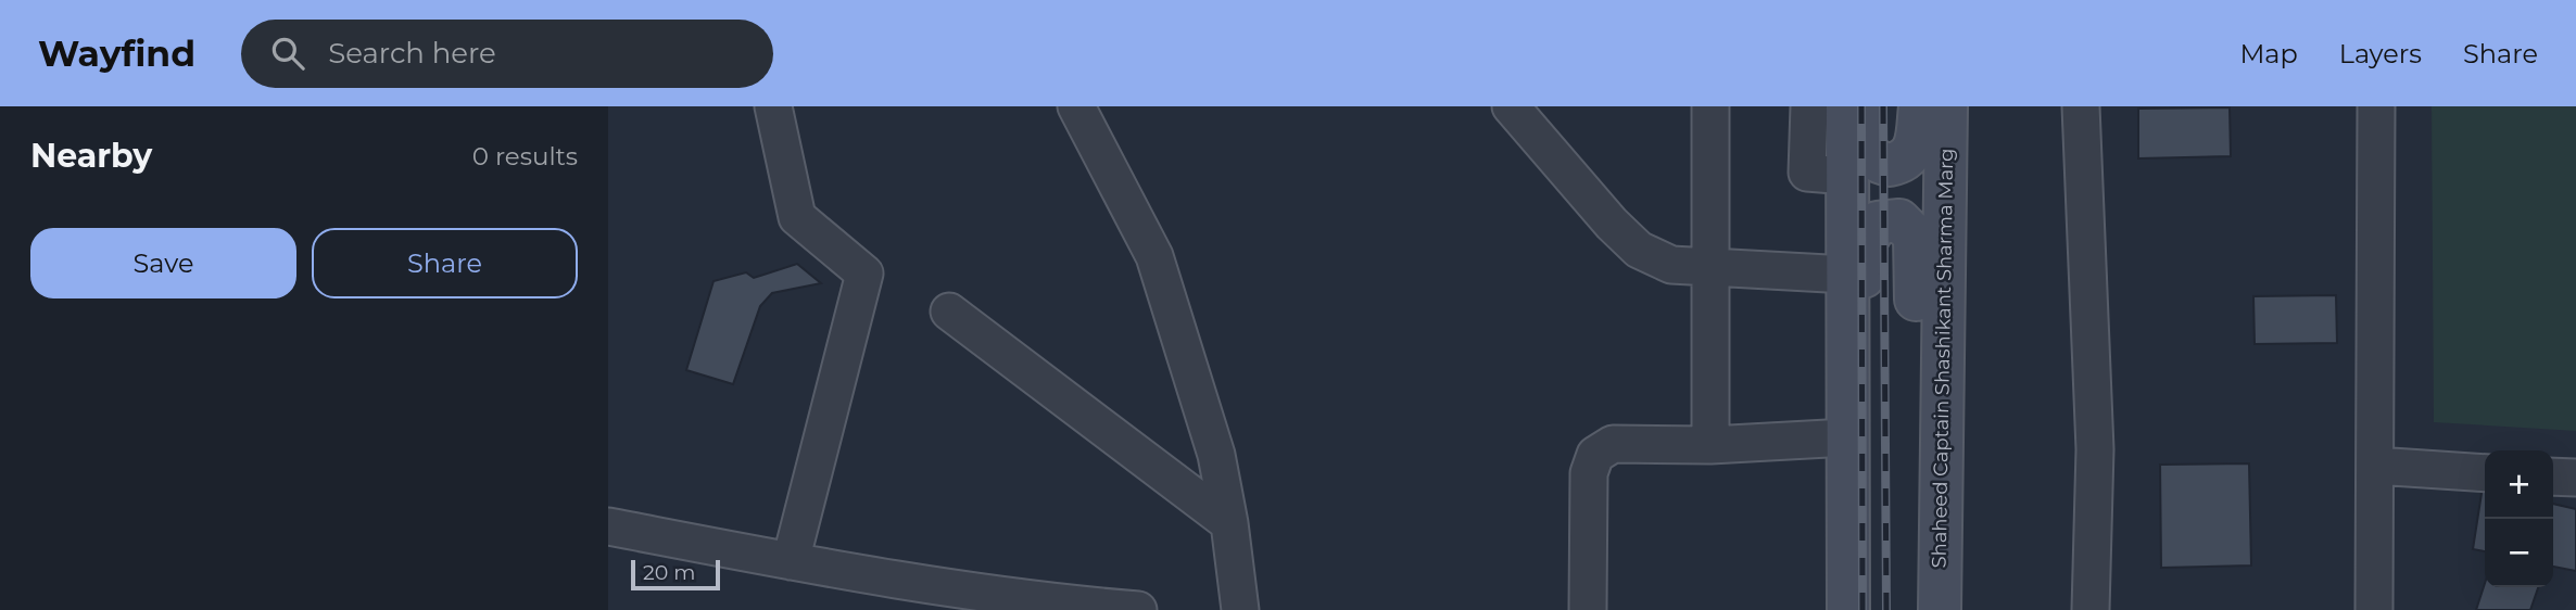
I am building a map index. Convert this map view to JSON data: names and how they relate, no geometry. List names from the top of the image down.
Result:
{
  "streets": {
    "main road": ["Shaheed Captain Shashikant Sharma Marg"]
  },
  "scale_bar": "20 m",
  "page": {
    "header": "Wayfind",
    "search": "Search here",
    "nav": ["Map", "Layers", "Share"],
    "heading": ["Nearby", "0 results"],
    "buttons": ["Save", "Share"],
    "map_buttons": ["+", "−"],
    "scale": "20 m"
  }
}
